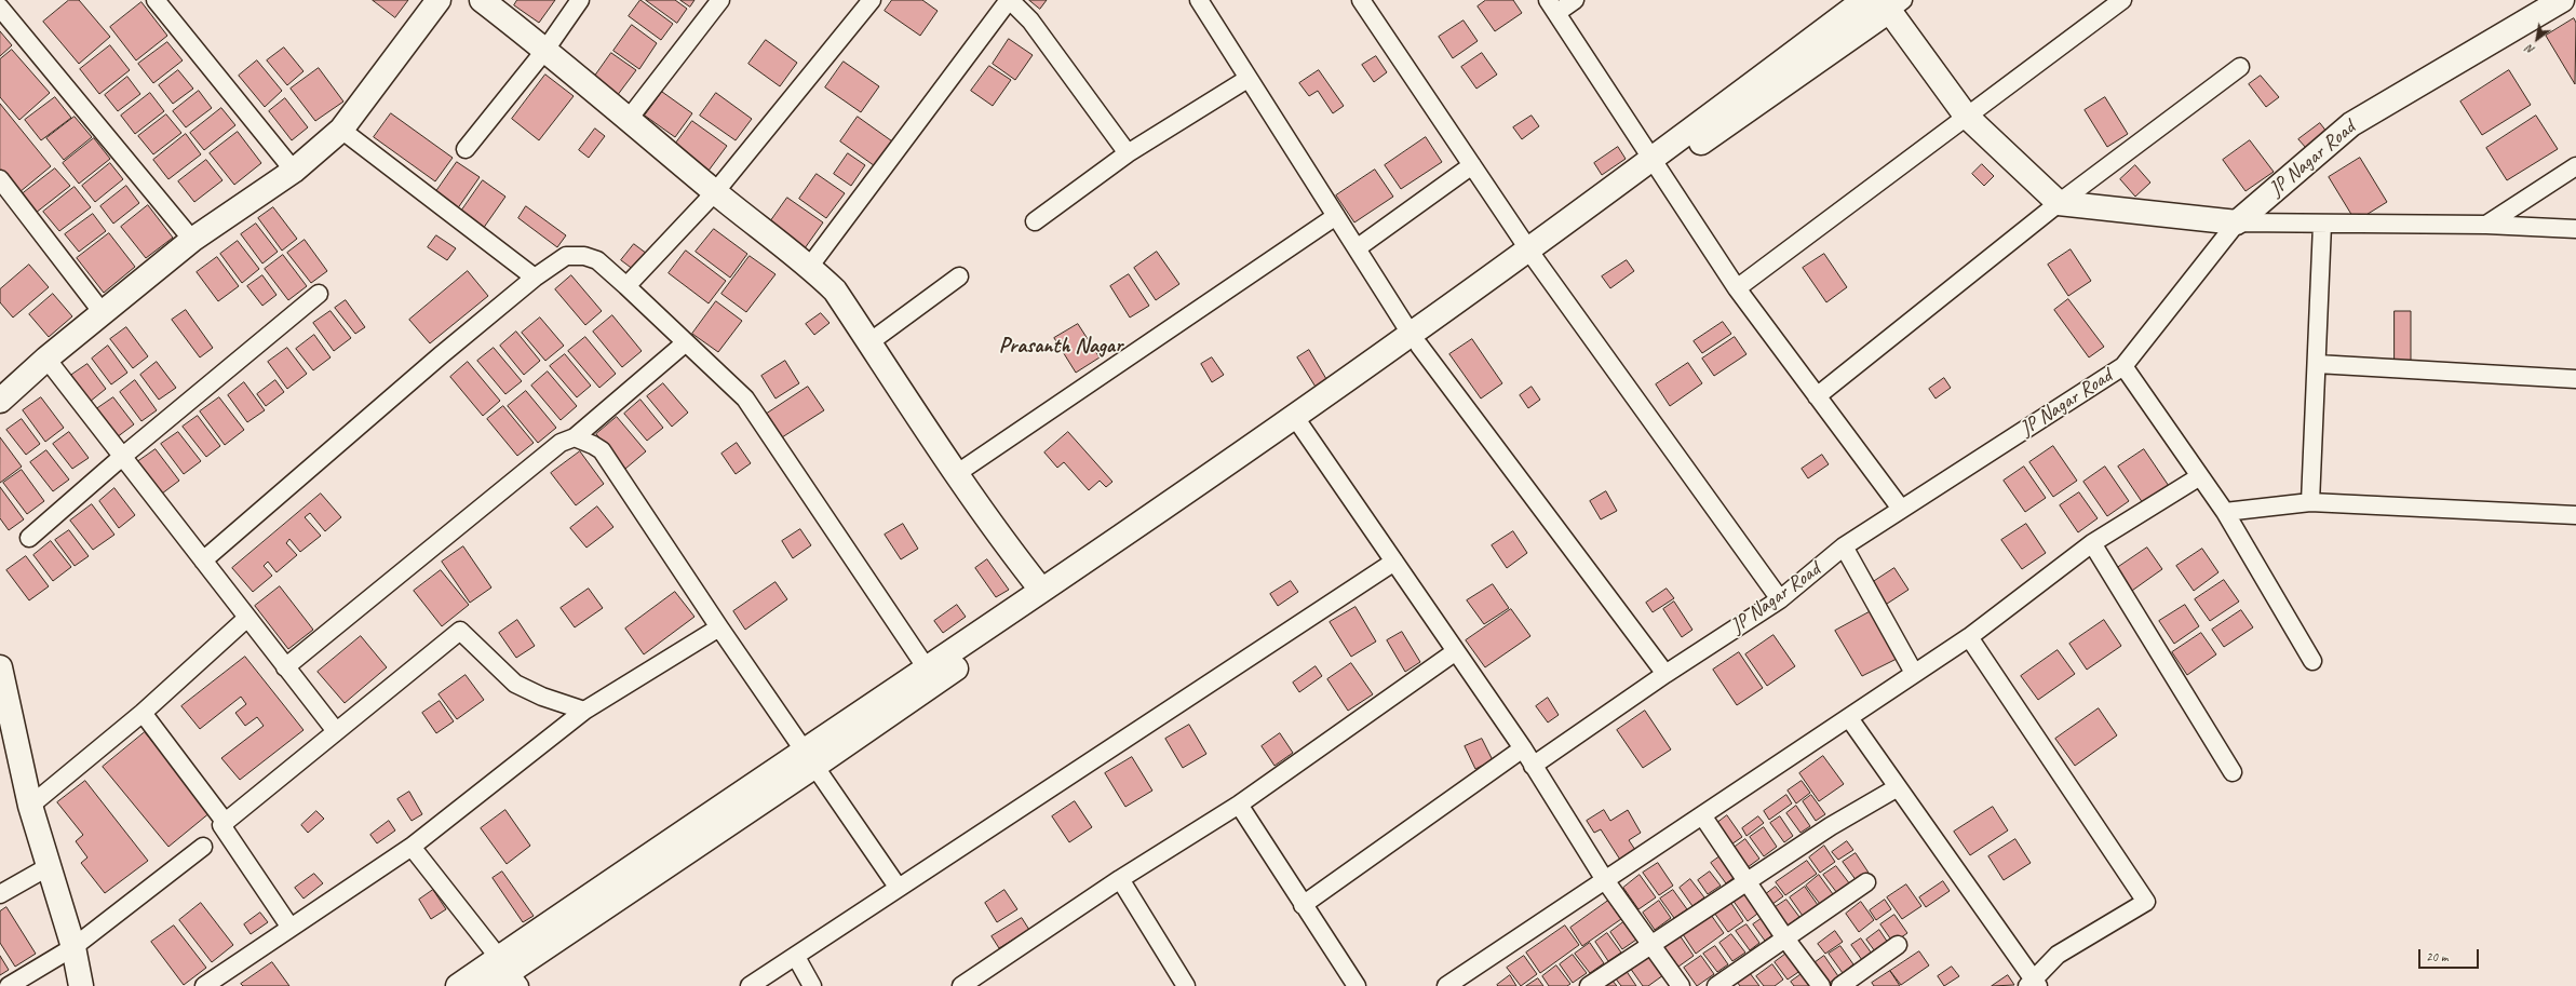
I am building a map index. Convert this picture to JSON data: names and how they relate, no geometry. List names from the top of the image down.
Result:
{
  "streets": {
    "street": ["JP Nagar Road"]
  },
  "districts": ["Prasanth Nagar"],
  "scale_bar": "20 m",
  "north": "bottom left"
}
